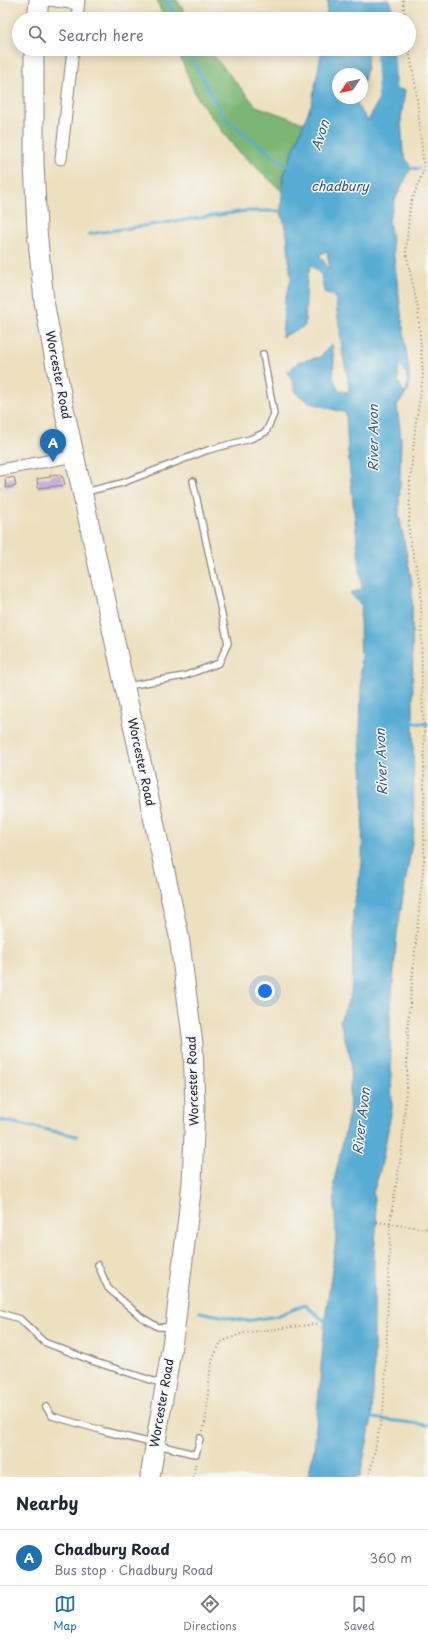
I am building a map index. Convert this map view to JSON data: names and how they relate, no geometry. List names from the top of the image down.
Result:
{
  "streets": {
    "highway": ["Worcester Road"]
  },
  "water": ["Avon", "chadbury", "River Avon"],
  "north": "bottom left",
  "page": {
    "search": "Search here",
    "pins": "A",
    "heading": "Nearby",
    "list": [
      {
        "mark": "A",
        "name": "Chadbury Road",
        "note": "Bus stop · Chadbury Road",
        "value": "360 m"
      }
    ],
    "nav": ["Map", "Directions", "Saved"]
  }
}
